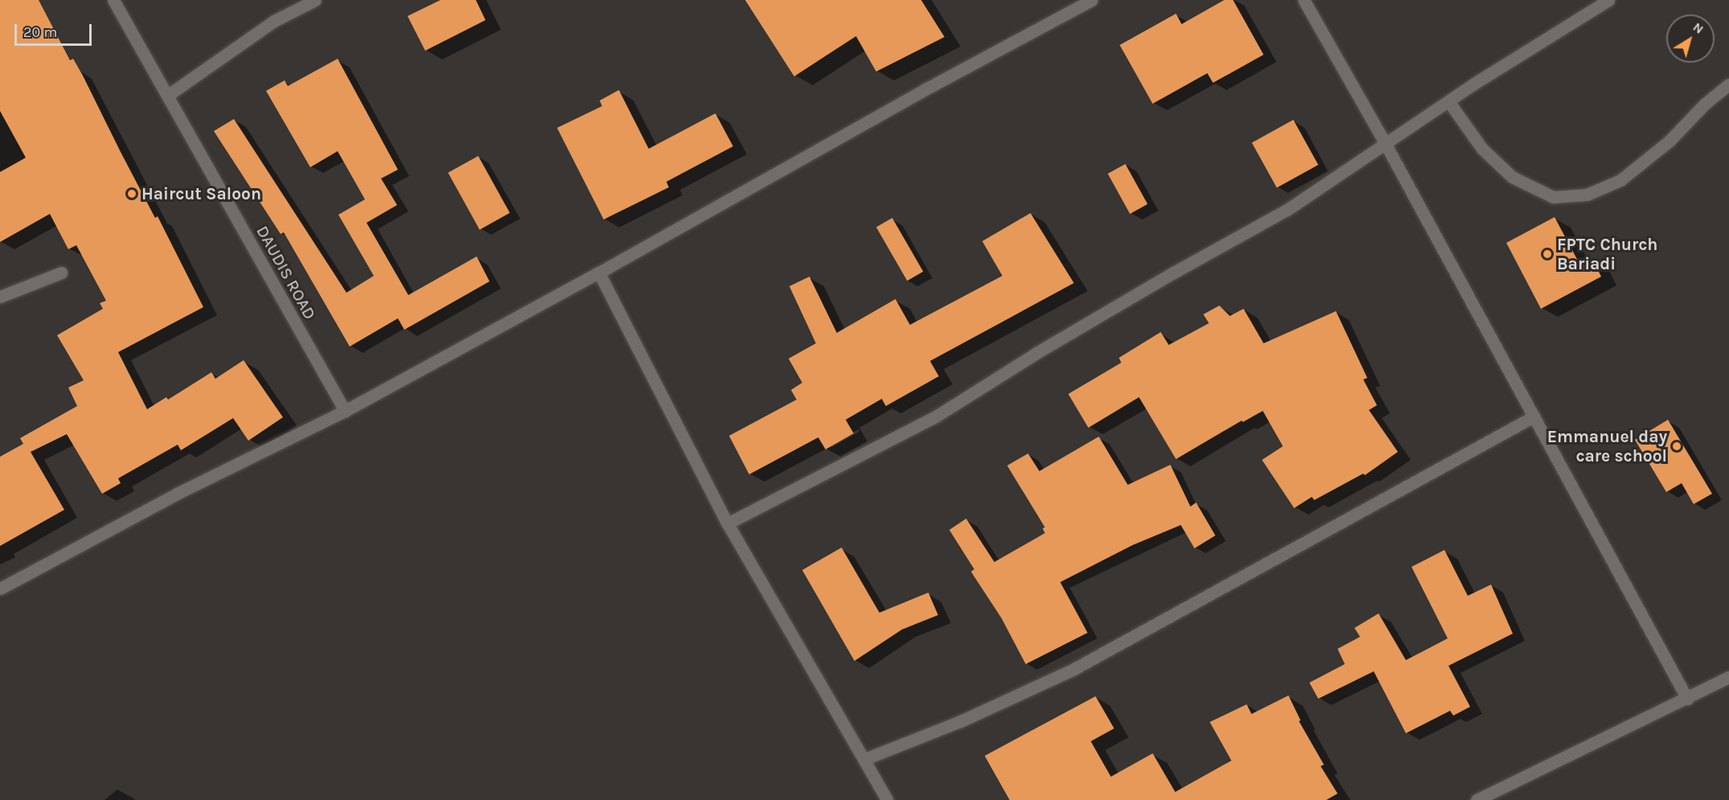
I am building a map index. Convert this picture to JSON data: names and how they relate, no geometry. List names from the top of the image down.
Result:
{
  "streets": {
    "street": ["DAUDIS ROAD"]
  },
  "places": ["Haircut Saloon", "FPTC Church Bariadi", "Emmanuel day care school"],
  "scale_bar": "20 m",
  "north": "top right"
}
